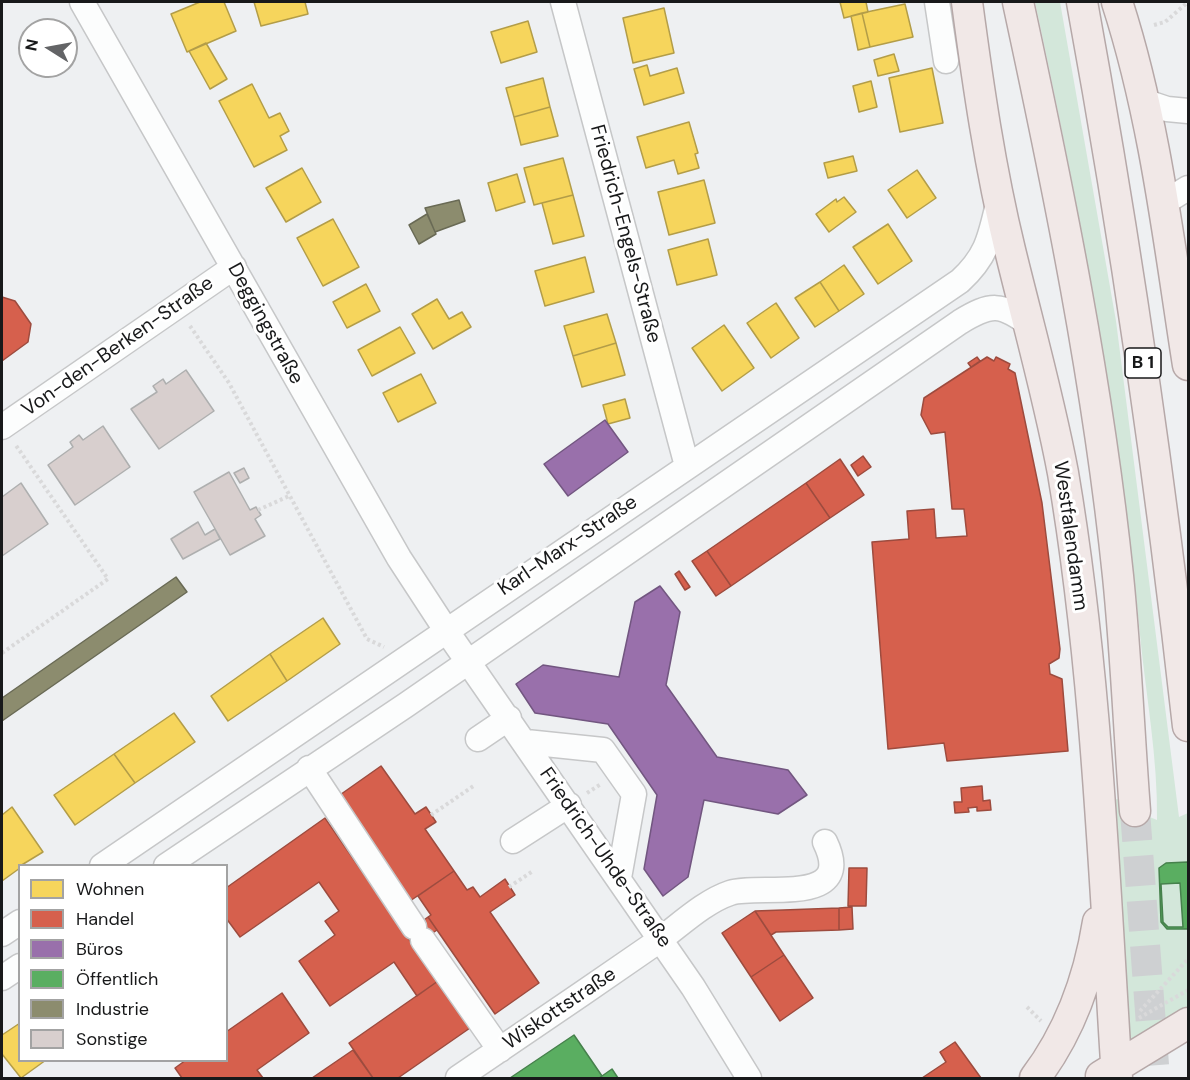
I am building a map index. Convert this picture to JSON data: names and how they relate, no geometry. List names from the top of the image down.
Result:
{
  "streets": {
    "main road": ["B 1", "Westfalendamm"],
    "street": [
      "Friedrich-Engels-Straße",
      "Deggingstraße",
      "Von-den-Berken-Straße",
      "Karl-Marx-Straße",
      "Friedrich-Uhde-Straße",
      "Wiskottstraße"
    ]
  },
  "crossings": [
    ["Friedrich-Engels-Straße", "Karl-Marx-Straße"],
    ["Deggingstraße", "Von-den-Berken-Straße"],
    ["Deggingstraße", "Karl-Marx-Straße"],
    ["Deggingstraße", "Friedrich-Uhde-Straße"],
    ["Westfalendamm", "Karl-Marx-Straße"],
    ["Karl-Marx-Straße", "Friedrich-Uhde-Straße"],
    ["Friedrich-Uhde-Straße", "Wiskottstraße"]
  ],
  "legend": [
    "Wohnen",
    "Handel",
    "Büros",
    "Öffentlich",
    "Industrie",
    "Sonstige"
  ],
  "north": "left"
}
